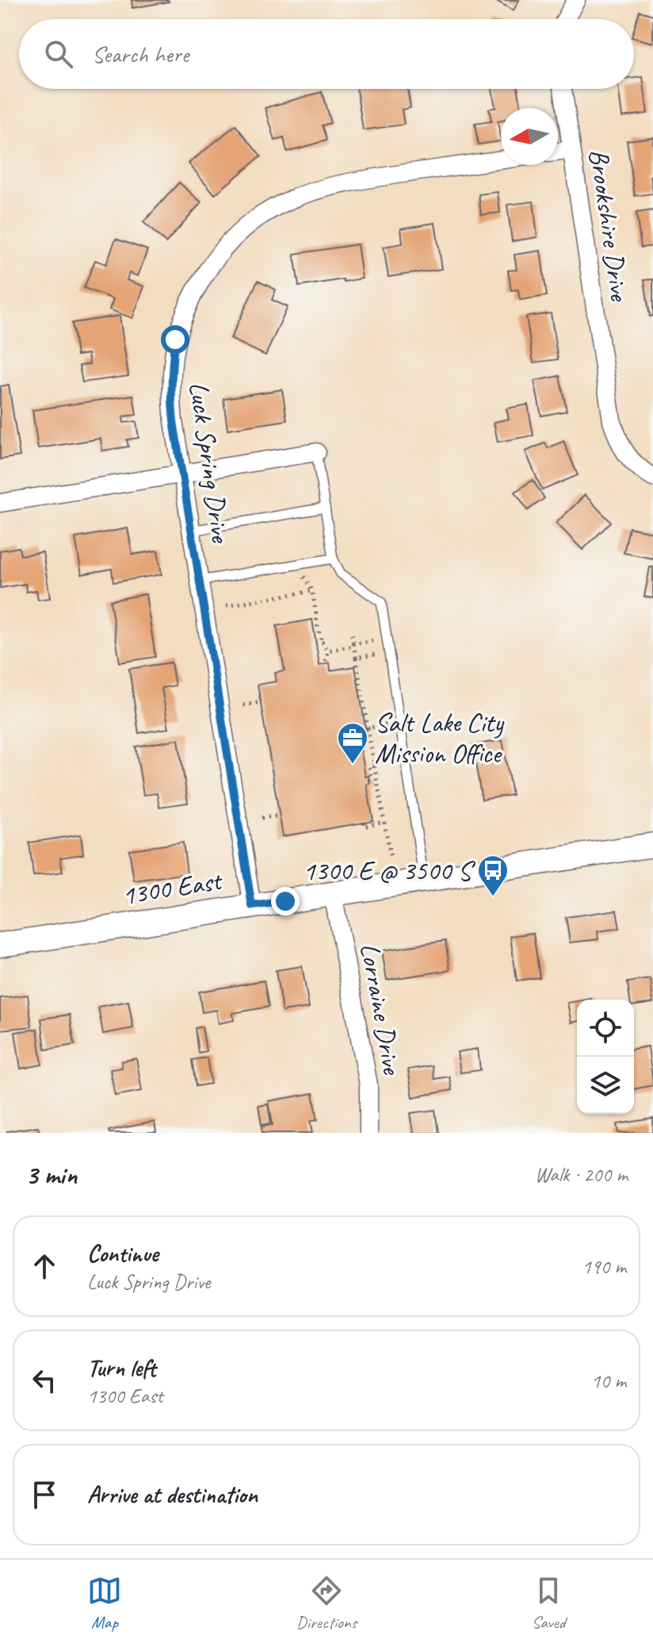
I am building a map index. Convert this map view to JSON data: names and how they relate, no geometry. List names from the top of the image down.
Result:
{
  "streets": {
    "main road": ["1300 East"],
    "street": ["Brookshire Drive", "Luck Spring Drive", "Lorraine Drive"]
  },
  "crossings": [
    ["Luck Spring Drive", "1300 East"],
    ["1300 East", "Lorraine Drive"]
  ],
  "places": {
    "office": ["Salt Lake City Mission Office"],
    "bus stop": ["1300 E @ 3500 S"]
  },
  "north": "left",
  "page": {
    "search": "Search here",
    "heading": ["3 min", "Walk · 200 m"],
    "list": [
      ["Continue", "Luck Spring Drive", "190 m"],
      ["Turn left", "1300 East", "10 m"],
      "Arrive at destination"
    ],
    "nav": ["Map", "Directions", "Saved"]
  }
}
